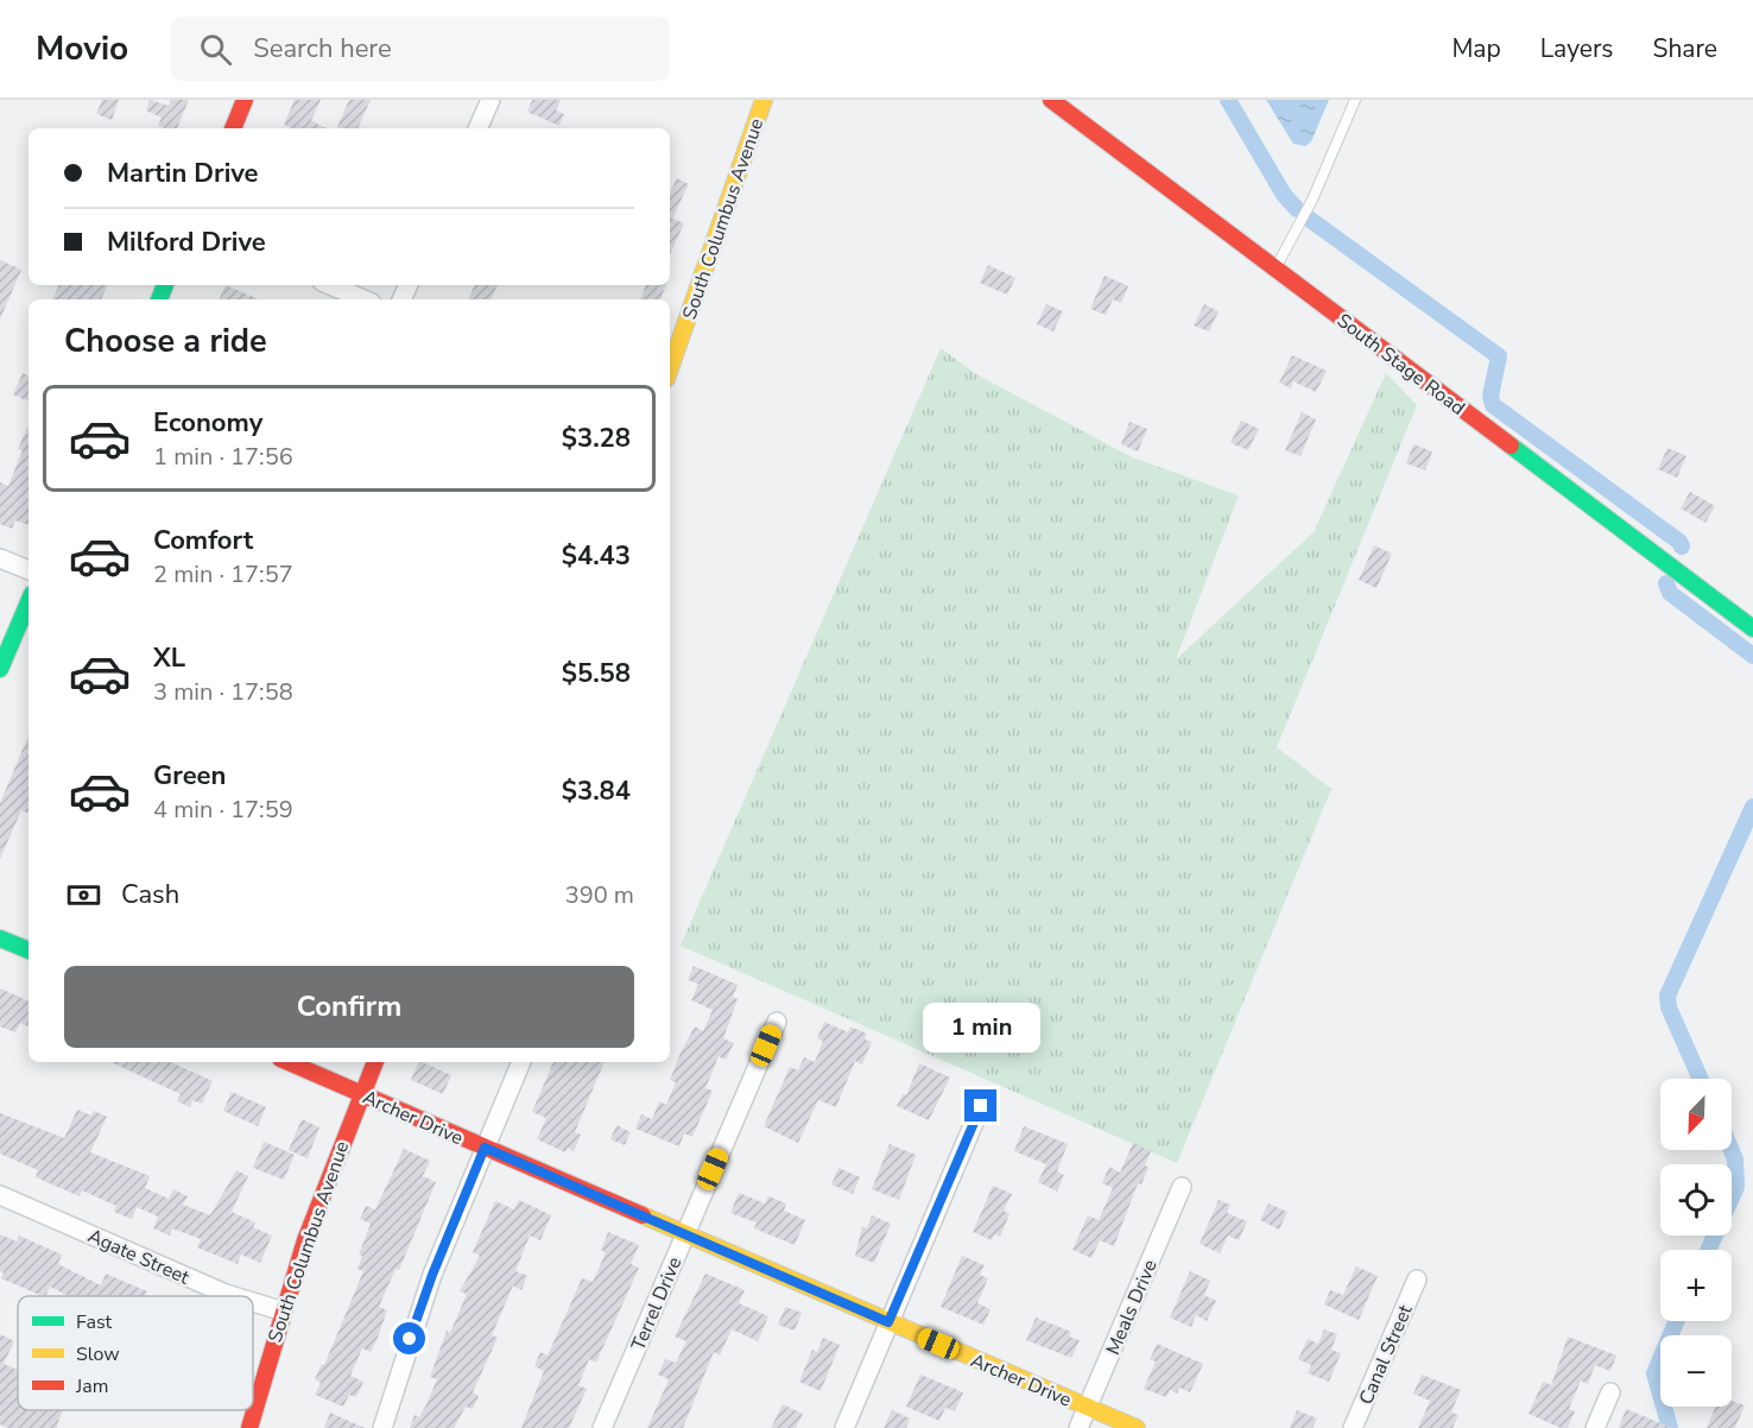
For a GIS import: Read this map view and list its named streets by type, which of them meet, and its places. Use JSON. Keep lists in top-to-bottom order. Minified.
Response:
{"streets":{"main road":["South Columbus Avenue","South Stage Road","Archer Drive"],"street":["Agate Street","Terrel Drive","Meals Drive","Canal Street"]},"crossings":[["South Columbus Avenue","Archer Drive"],["South Columbus Avenue","Agate Street"],["Archer Drive","Terrel Drive"],["Archer Drive","Meals Drive"]],"legend":["Fast","Slow","Jam"],"north":"bottom left","page":{"header":"Movio","search":"Search here","nav":["Map","Layers","Share"],"banner":["Martin Drive","Milford Drive"],"heading":"Choose a ride","list":[{"name":"Economy","note":"1 min · 17:56","value":"$3.28"},{"name":"Comfort","note":"2 min · 17:57","value":"$4.43"},{"name":"XL","note":"3 min · 17:58","value":"$5.58"},{"name":"Green","note":"4 min · 17:59","value":"$3.84"}],"pay":["Cash","390 m"],"buttons":"Confirm","bubble":"1 min","map_buttons":["+","−"]}}
